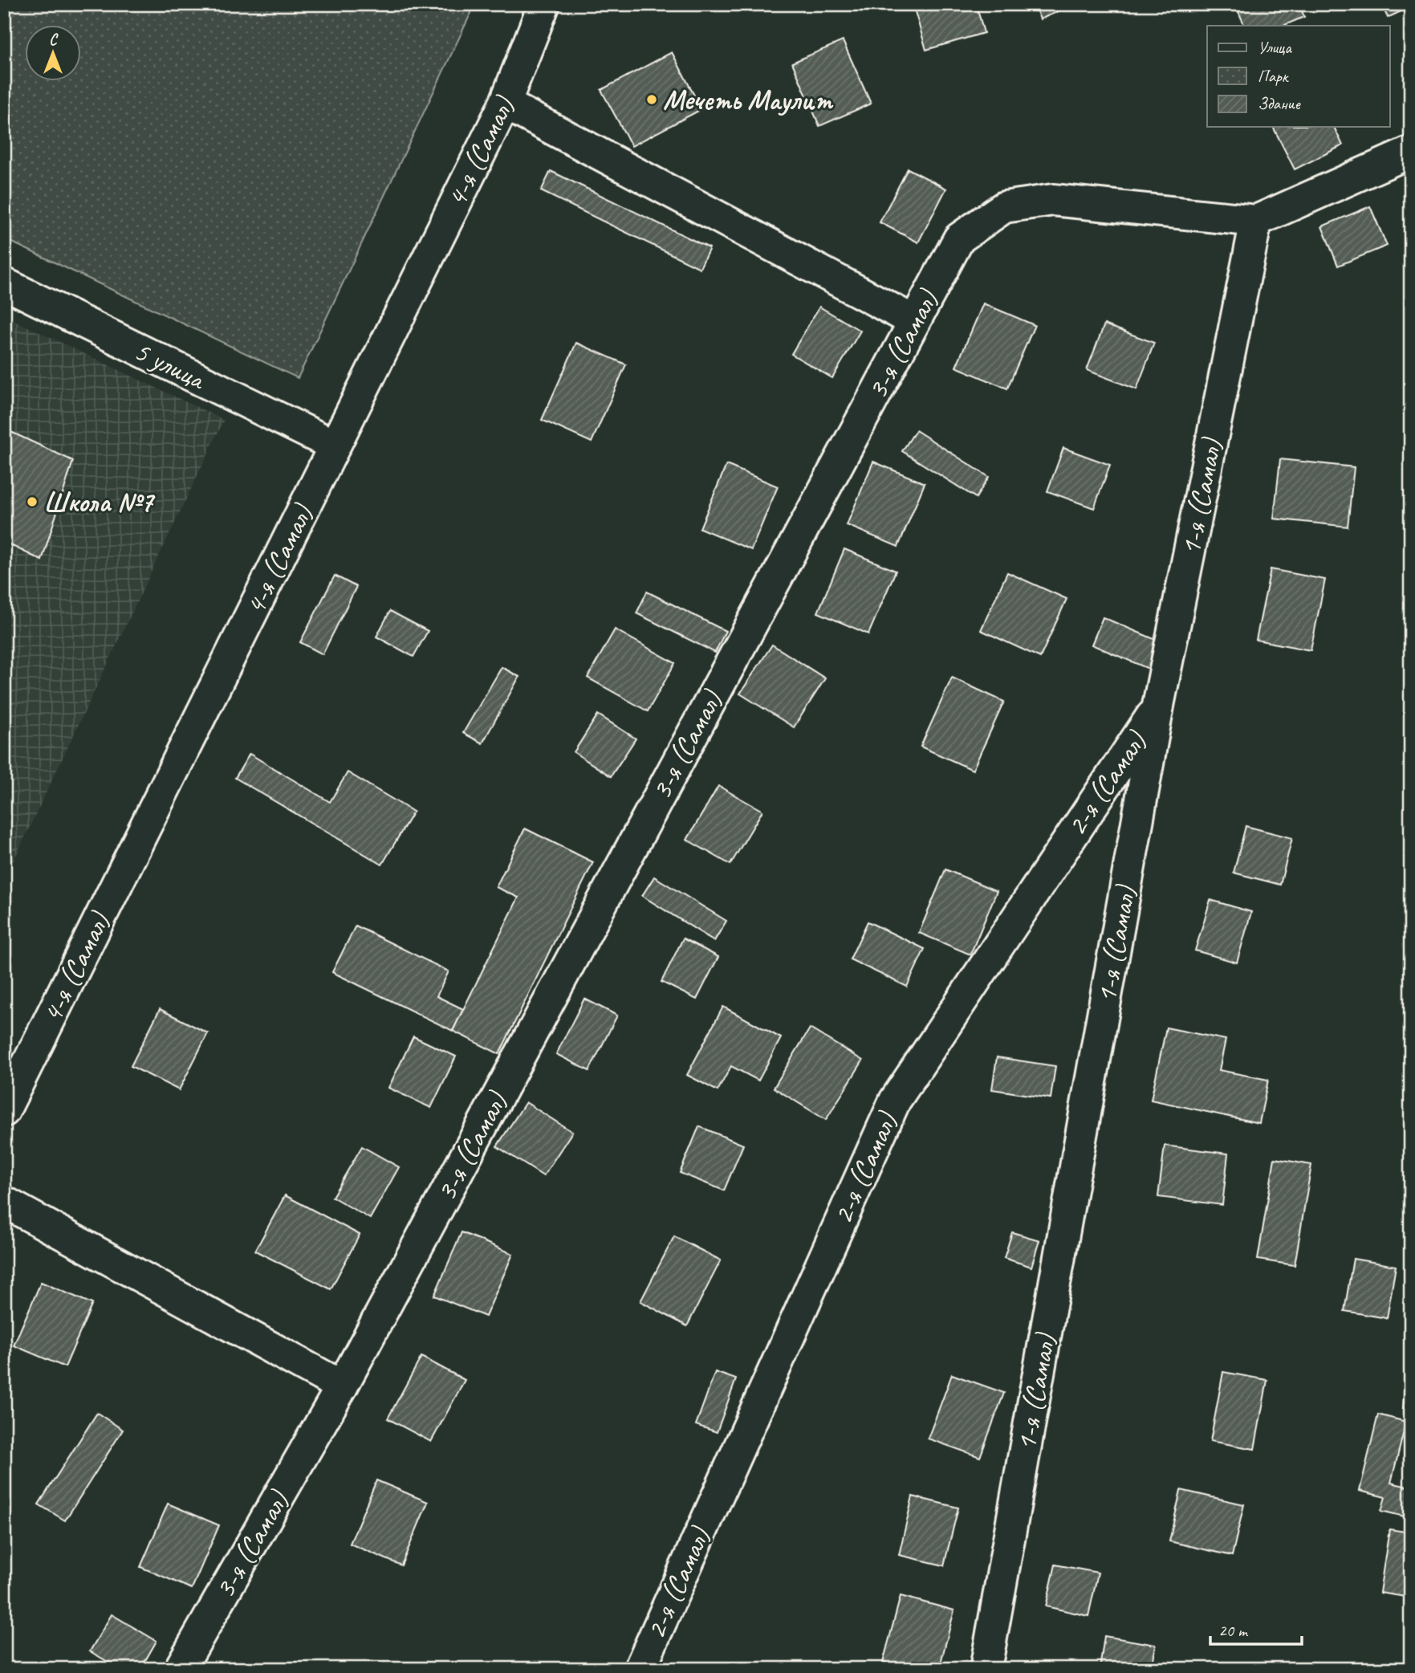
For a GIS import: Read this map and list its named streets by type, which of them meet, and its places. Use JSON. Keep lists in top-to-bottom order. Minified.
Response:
{"streets":{"street":["4-я (Самал)","3-я (Самал)","5 улица","1-я (Самал)","2-я (Самал)"]},"crossings":[["4-я (Самал)","5 улица"],["3-я (Самал)","1-я (Самал)"],["1-я (Самал)","2-я (Самал)"]],"places":["Мечеть Маулит","Школа №7"],"legend":["Улица","Парк","Здание"],"scale_bar":"20 m","north":"top"}
